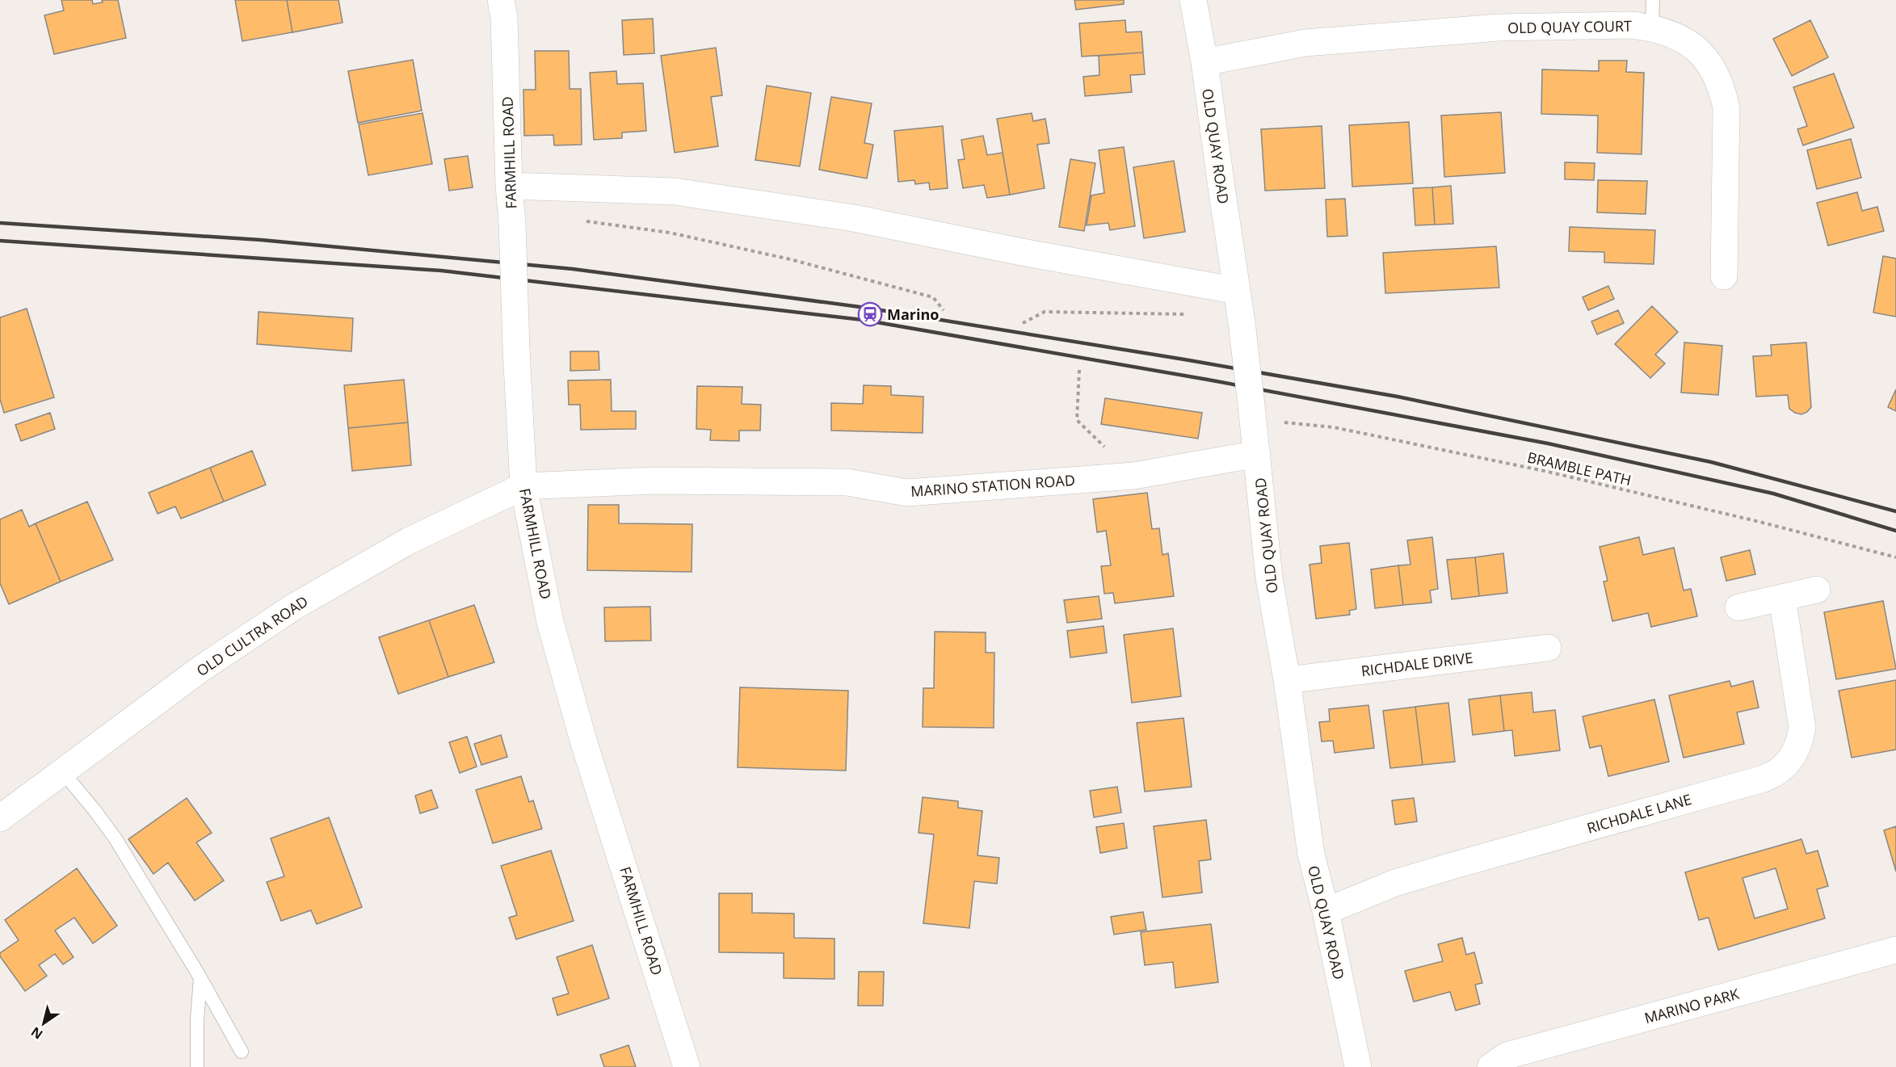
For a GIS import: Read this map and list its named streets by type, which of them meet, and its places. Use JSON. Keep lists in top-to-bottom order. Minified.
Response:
{"streets":{"street":["OLD QUAY COURT","OLD QUAY ROAD","FARMHILL ROAD","MARINO STATION ROAD","OLD CULTRA ROAD","RICHDALE DRIVE","RICHDALE LANE","MARINO PARK"],"path":["BRAMBLE PATH"]},"crossings":[["OLD QUAY COURT","OLD QUAY ROAD"],["OLD QUAY ROAD","BRAMBLE PATH"],["OLD QUAY ROAD","MARINO STATION ROAD"],["OLD QUAY ROAD","RICHDALE DRIVE"],["OLD QUAY ROAD","RICHDALE LANE"],["FARMHILL ROAD","MARINO STATION ROAD"],["FARMHILL ROAD","OLD CULTRA ROAD"],["MARINO STATION ROAD","OLD CULTRA ROAD"]],"places":{"station":["Marino"]},"north":"bottom left"}
